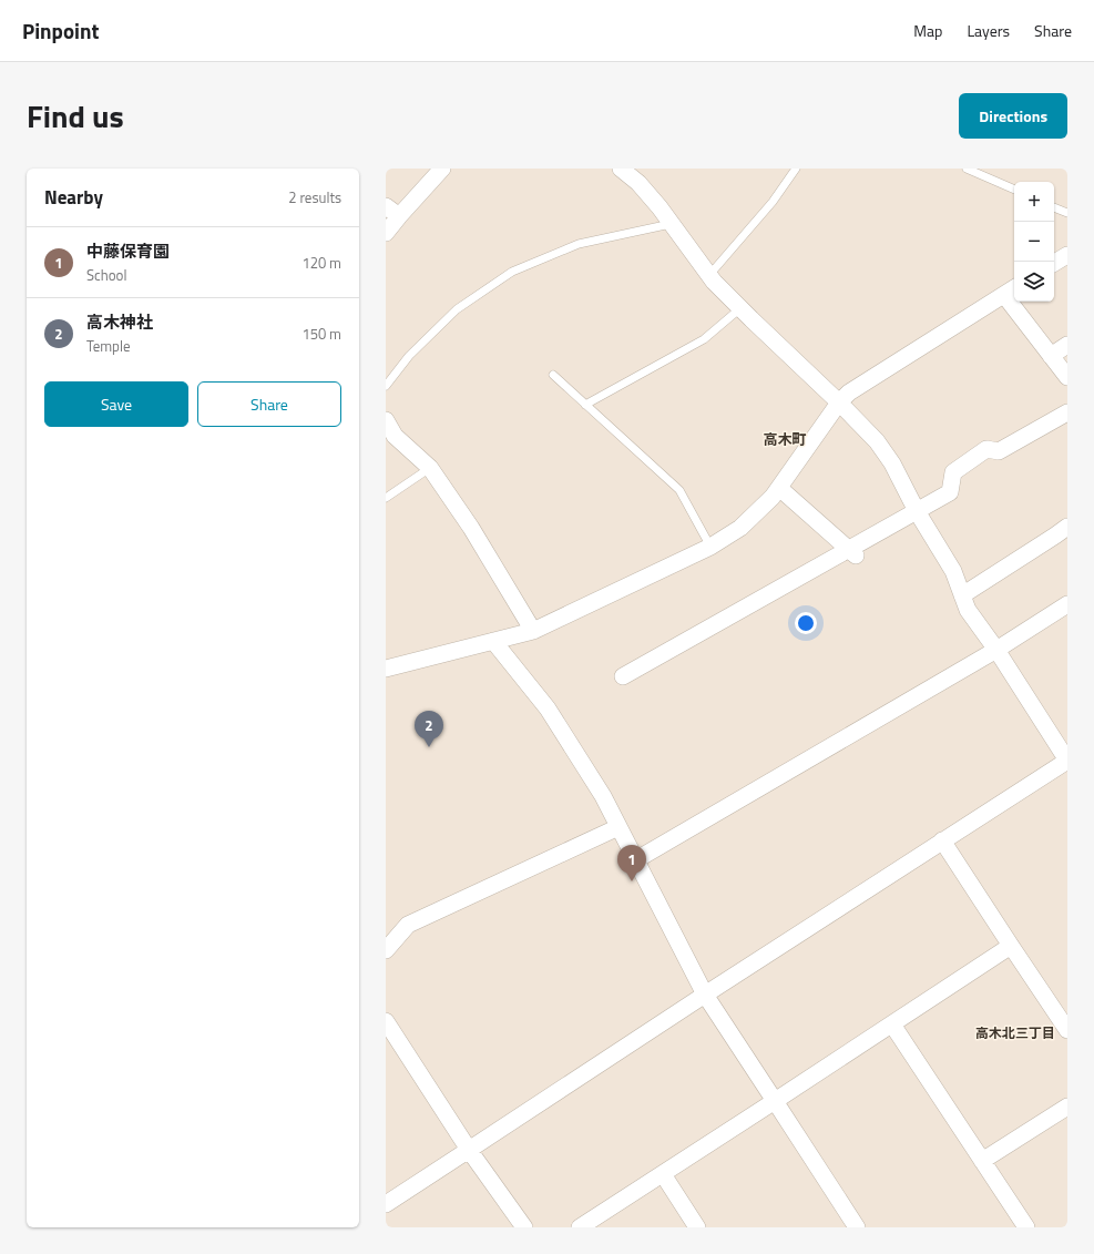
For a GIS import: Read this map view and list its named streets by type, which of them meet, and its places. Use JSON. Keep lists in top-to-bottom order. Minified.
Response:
{"districts":["高木町","高木北三丁目"],"page":{"header":"Pinpoint","nav":["Map","Layers","Share"],"title":"Find us","buttons":["Directions",["Save","Share"]],"heading":["Nearby","2 results"],"map_buttons":["+","−"],"list":[{"mark":"1","name":"中藤保育園","note":"School","value":"120 m"},{"mark":"2","name":"高木神社","note":"Temple","value":"150 m"}],"pins":["2","1"]}}
